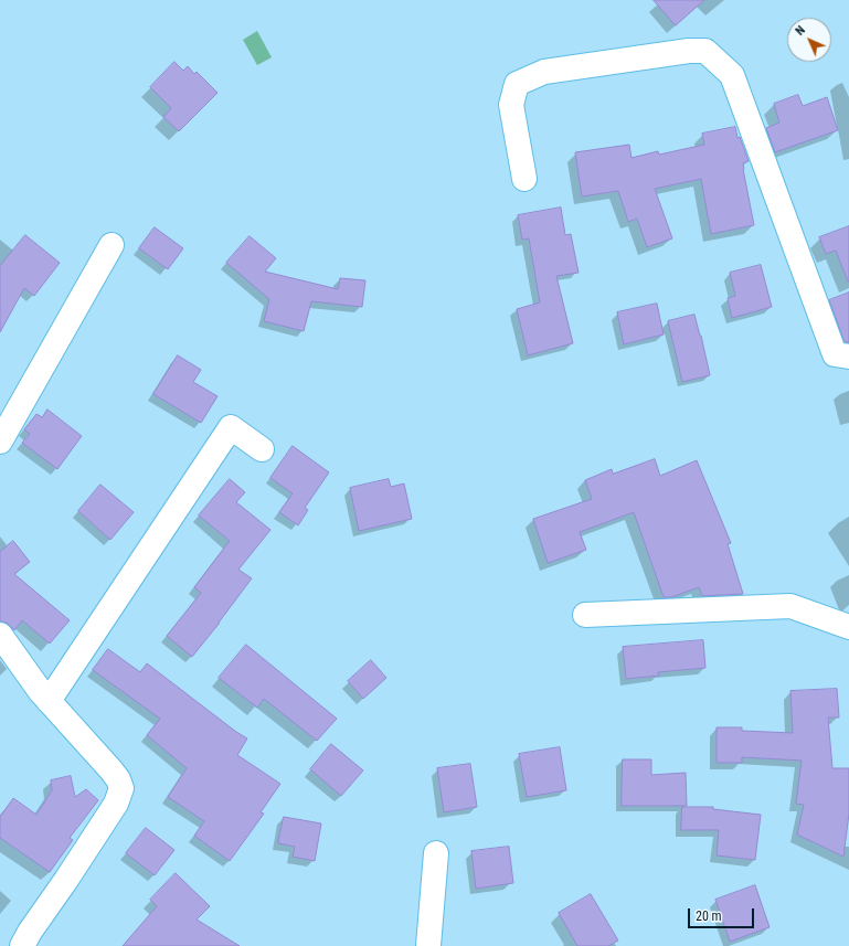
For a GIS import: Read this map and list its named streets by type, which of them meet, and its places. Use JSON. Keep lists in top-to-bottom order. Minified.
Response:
{"scale_bar":"20 m","north":"top left"}
